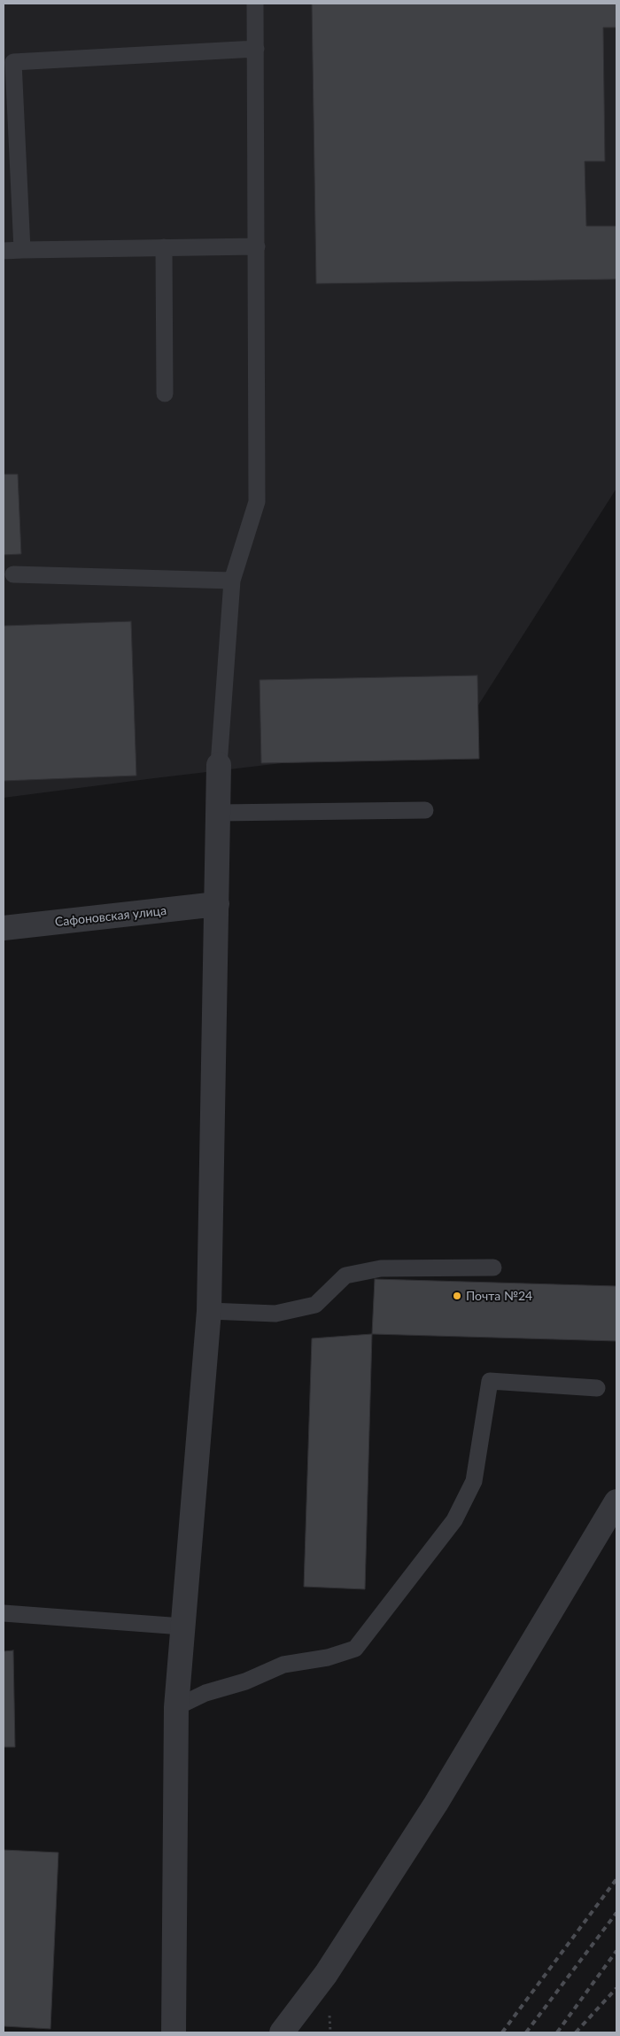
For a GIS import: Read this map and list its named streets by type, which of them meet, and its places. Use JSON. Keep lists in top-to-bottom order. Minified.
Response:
{"streets":{"street":["Сафоновская улица"]},"places":["Почта №24"]}
